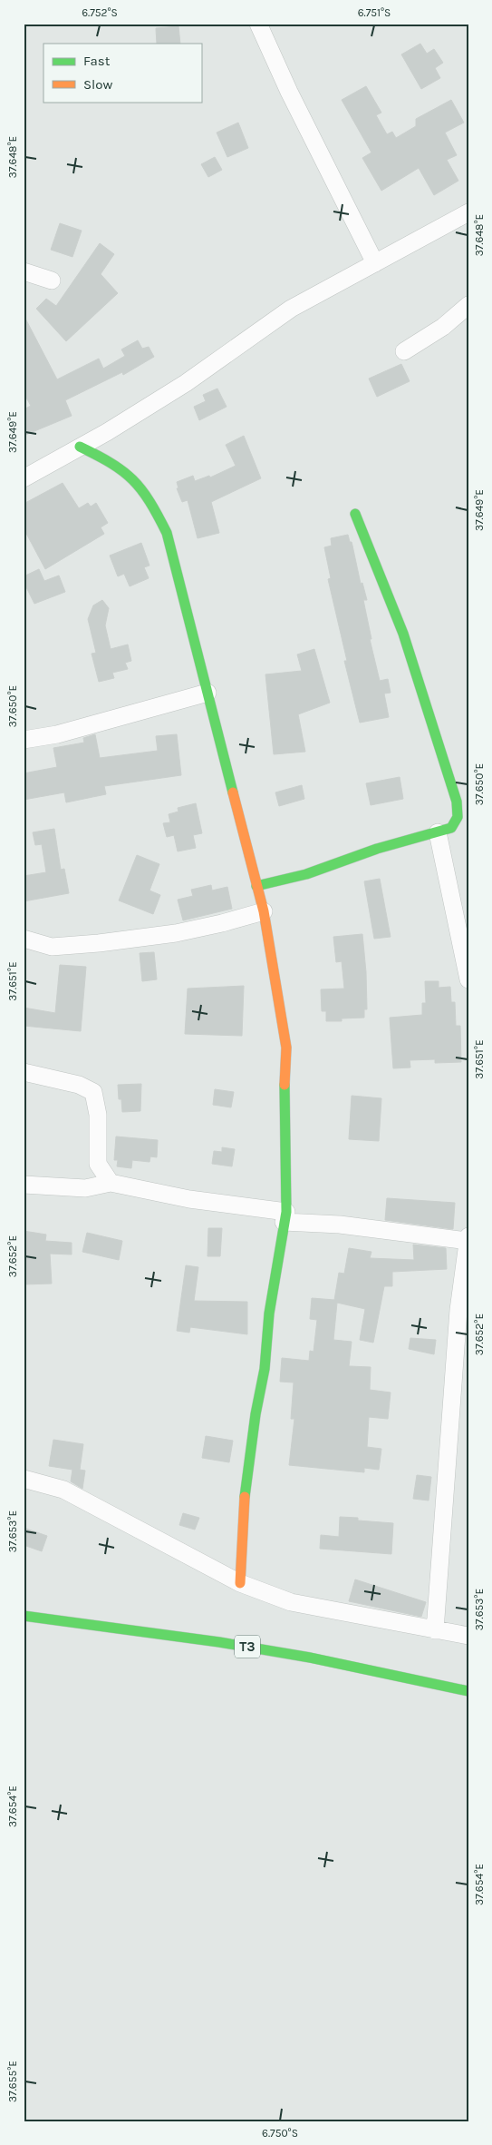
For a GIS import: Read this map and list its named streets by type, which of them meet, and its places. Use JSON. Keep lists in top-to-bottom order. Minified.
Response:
{"streets":{"main road":["T3"]},"legend":["Fast","Slow"],"coordinates":["6.752°S","6.751°S","37.648°E","37.649°E","37.650°E","37.651°E","37.652°E","37.653°E","37.654°E","37.655°E","6.750°S"]}
